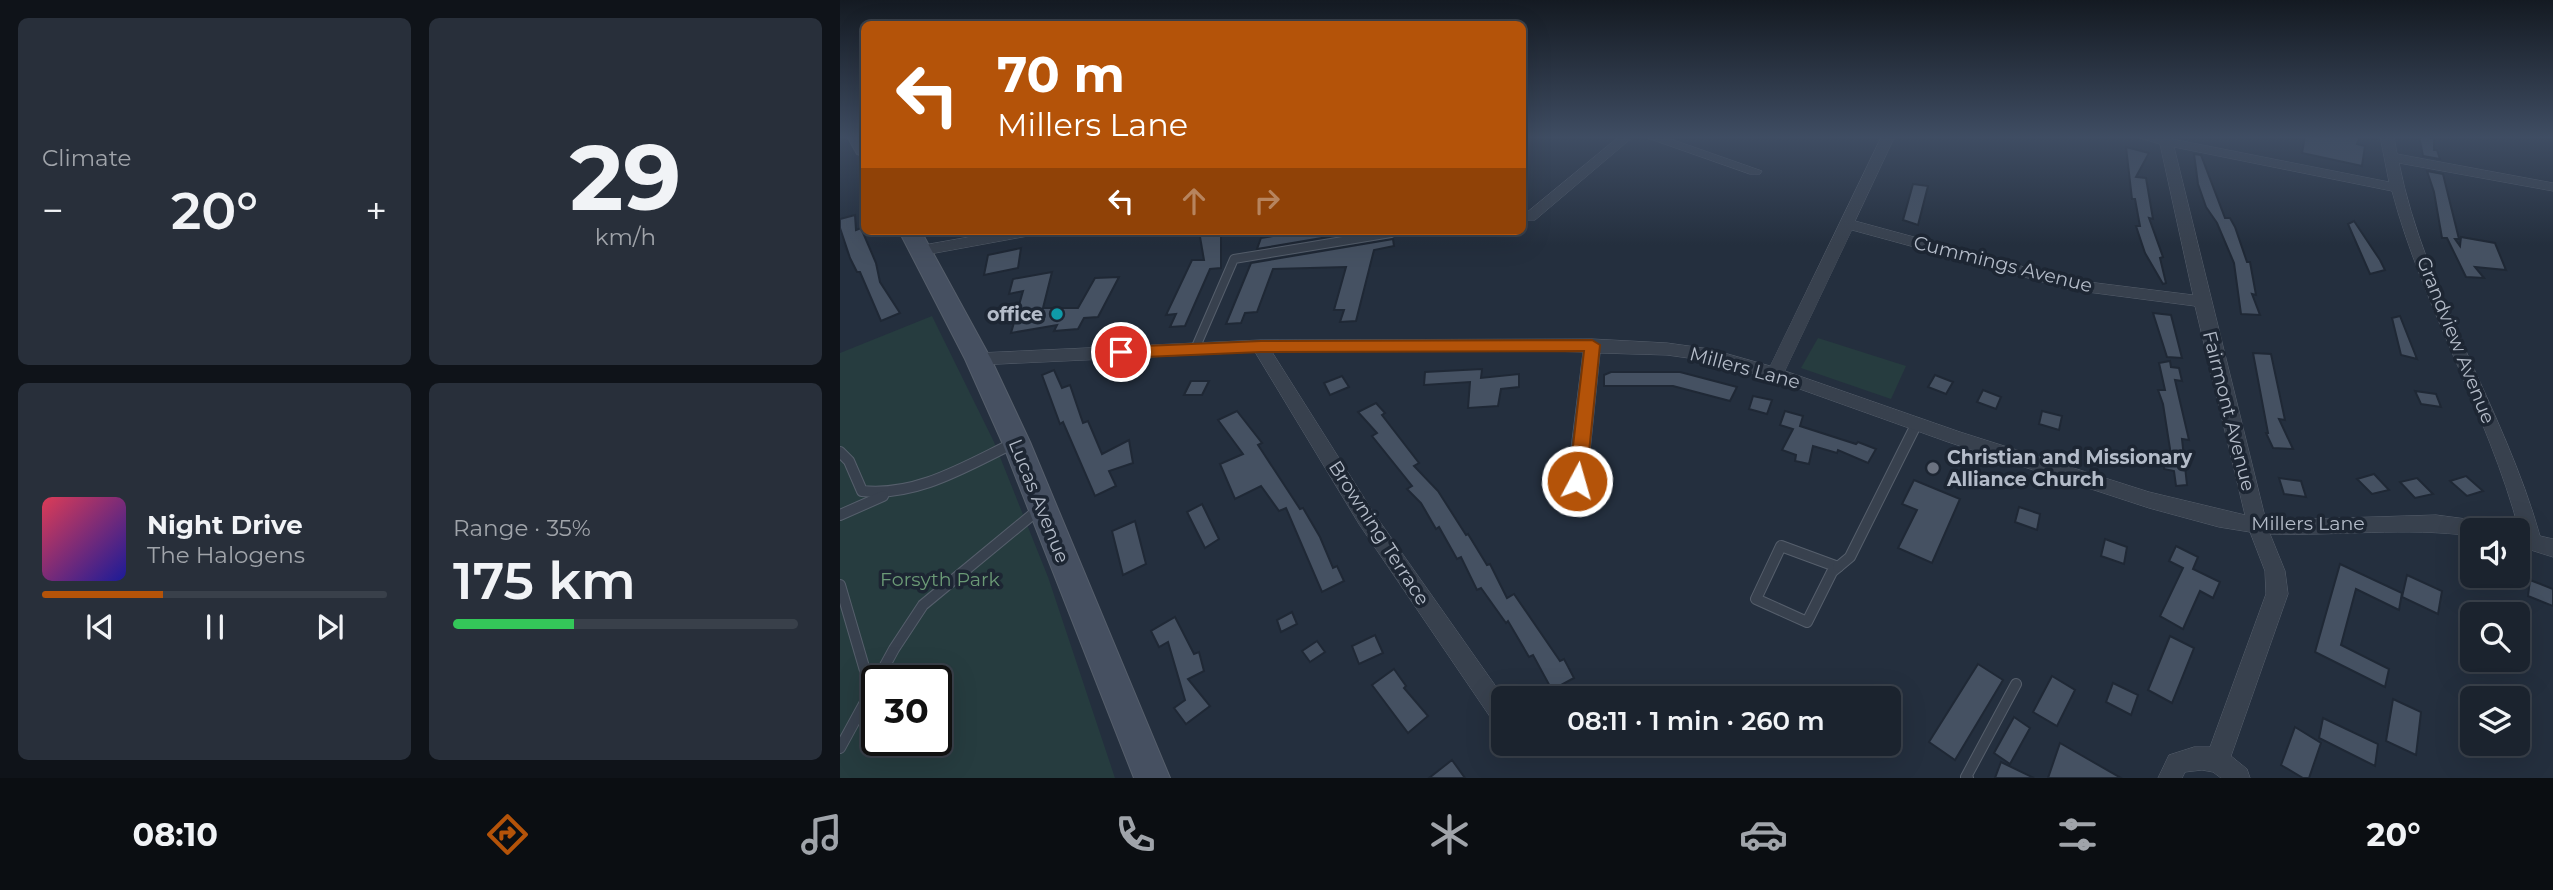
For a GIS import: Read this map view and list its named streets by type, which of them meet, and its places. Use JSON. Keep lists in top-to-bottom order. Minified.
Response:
{"streets":{"street":["Cummings Avenue","Grandview Avenue","Millers Lane","Fairmont Avenue","Lucas Avenue","Browning Terrace"]},"crossings":[["Cummings Avenue","Fairmont Avenue"],["Millers Lane","Fairmont Avenue"],["Millers Lane","Lucas Avenue"],["Millers Lane","Browning Terrace"]],"parks":["Forsyth Park"],"places":["office","Christian and Missionary Alliance Church"],"page":{"tile":["Climate",["29","km/h"],["Range · 35%","175 km"]],"turn":["70 m","Millers Lane"],"heat":["−","20°","+"],"song":["Night Drive","The Halogens"],"limit":"30","trip":"08:11 · 1 min · 260 m","tabs":["08:10","20°"]}}
